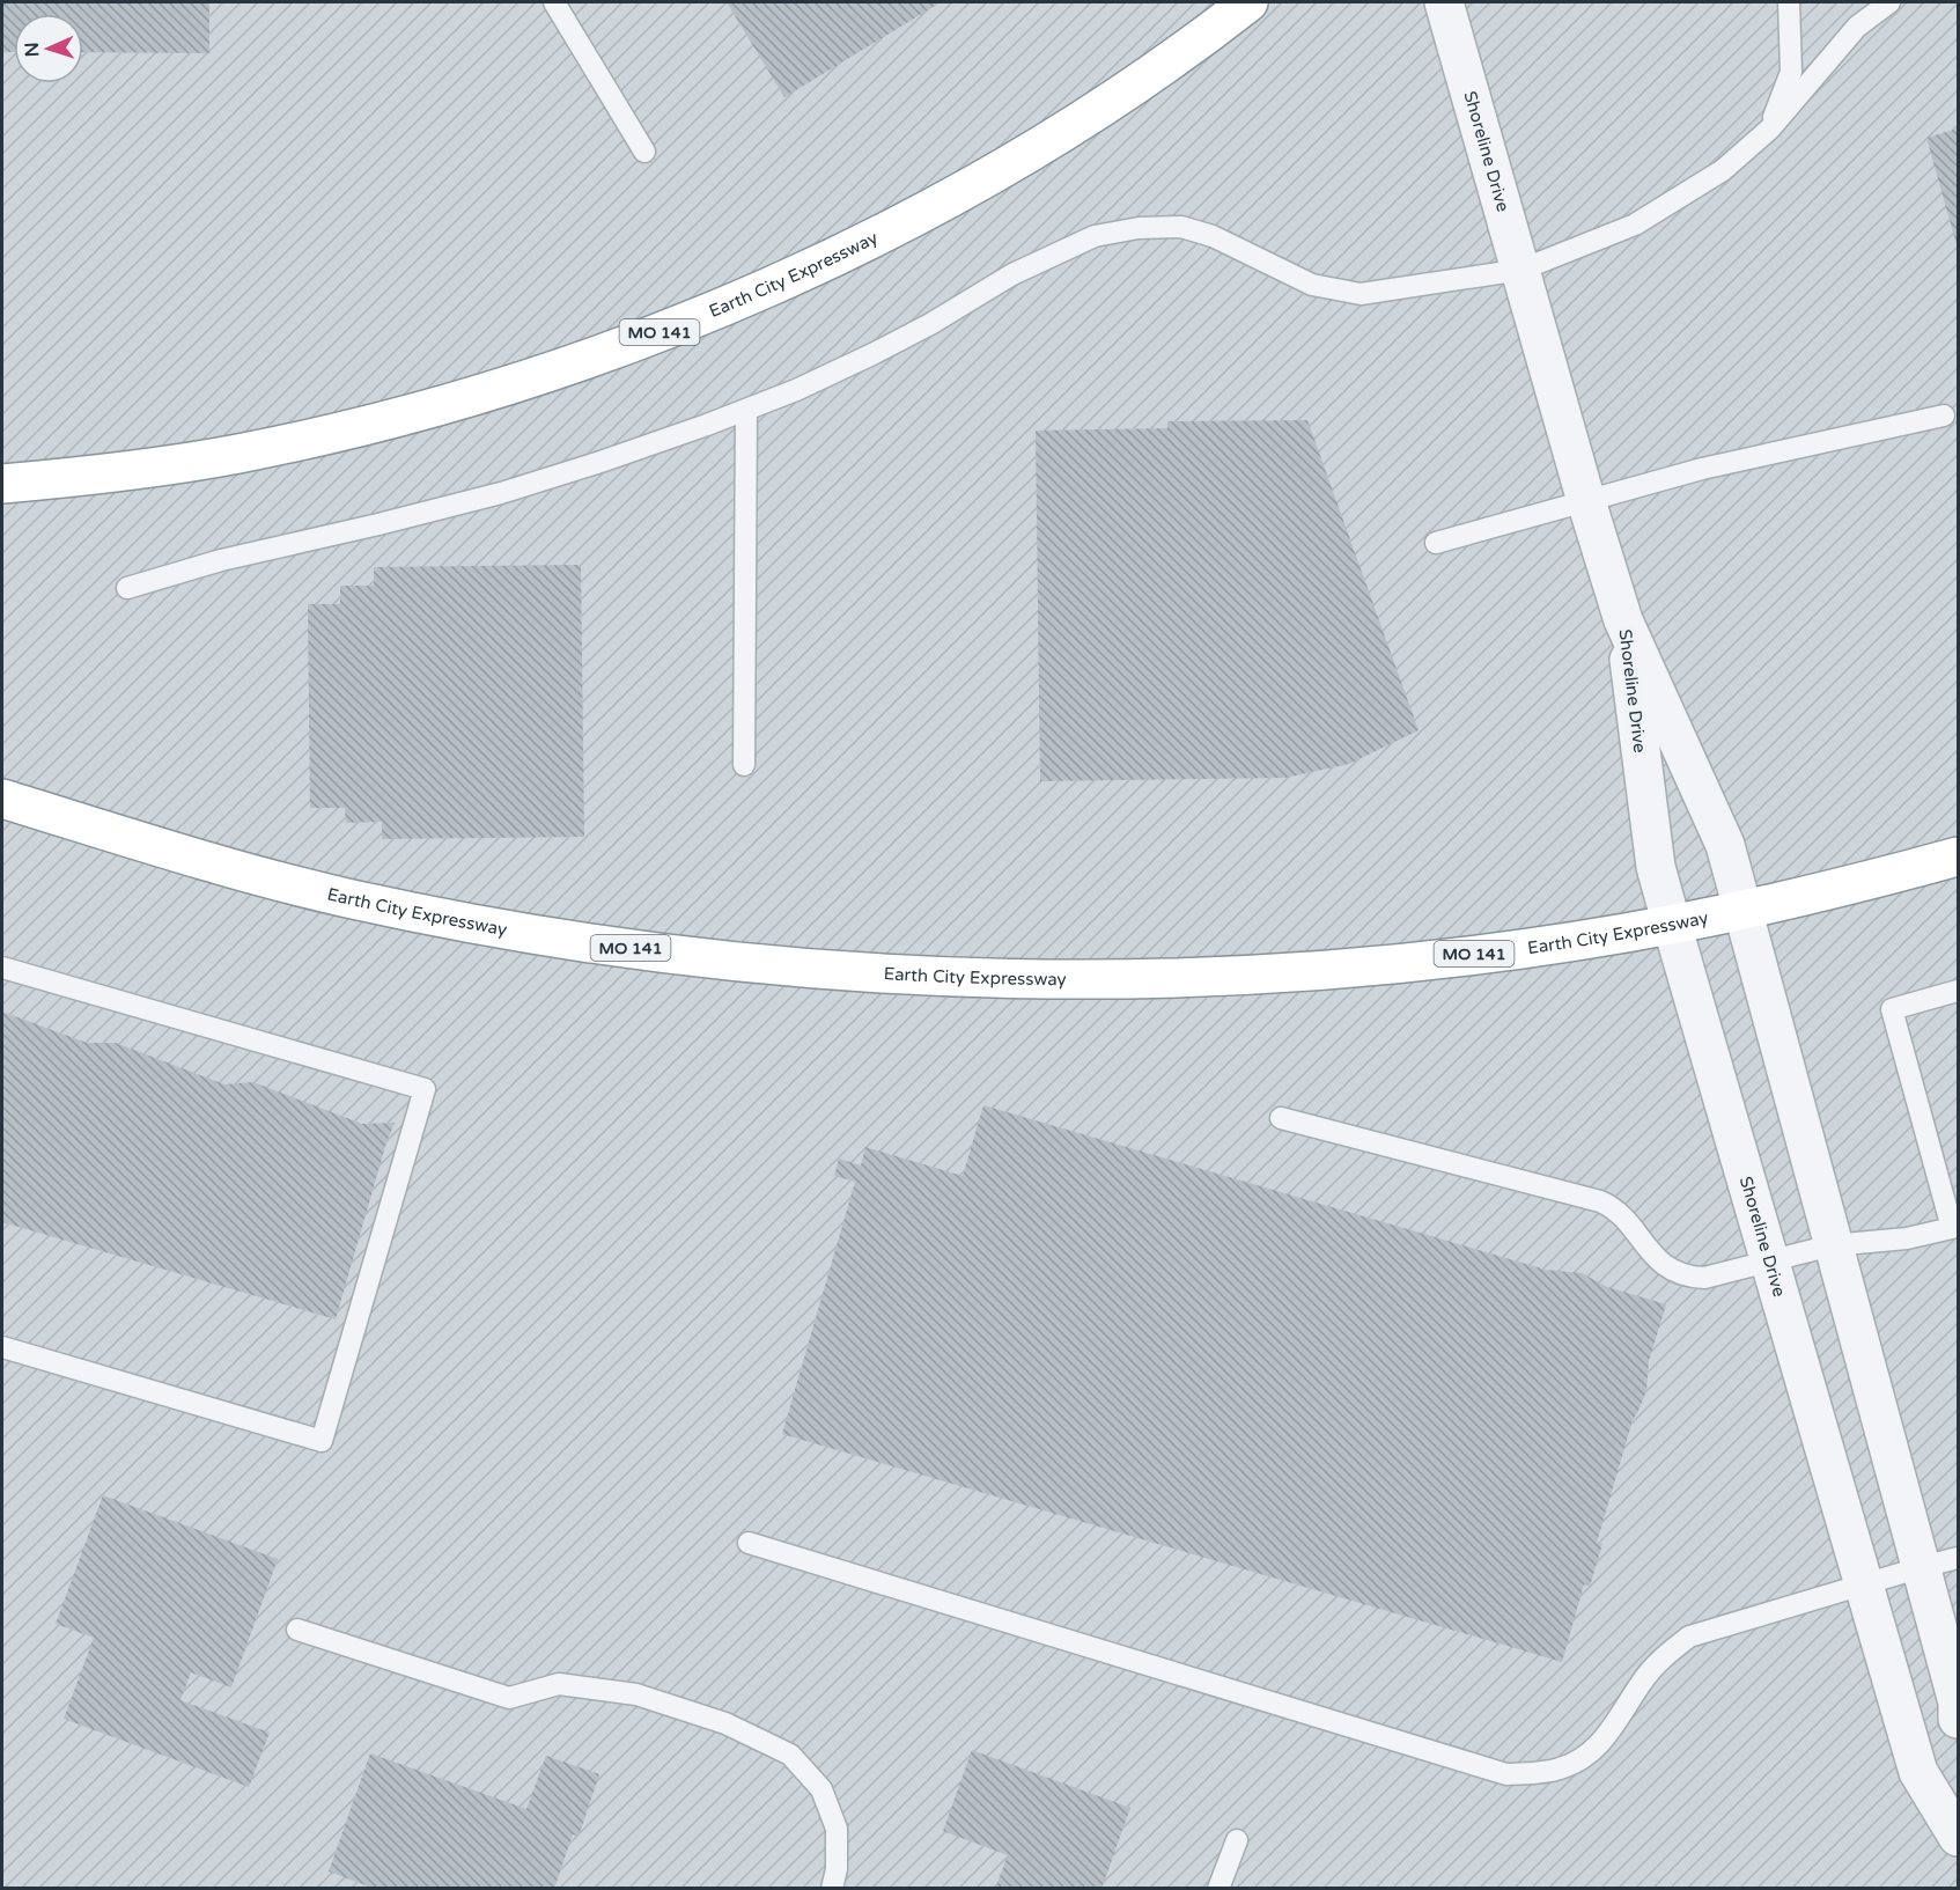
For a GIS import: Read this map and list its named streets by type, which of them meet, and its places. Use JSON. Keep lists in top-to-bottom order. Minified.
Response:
{"streets":{"highway":["Earth City Expressway","MO 141"],"street":["Shoreline Drive"]},"crossings":[["Shoreline Drive","Earth City Expressway"]],"north":"left"}
